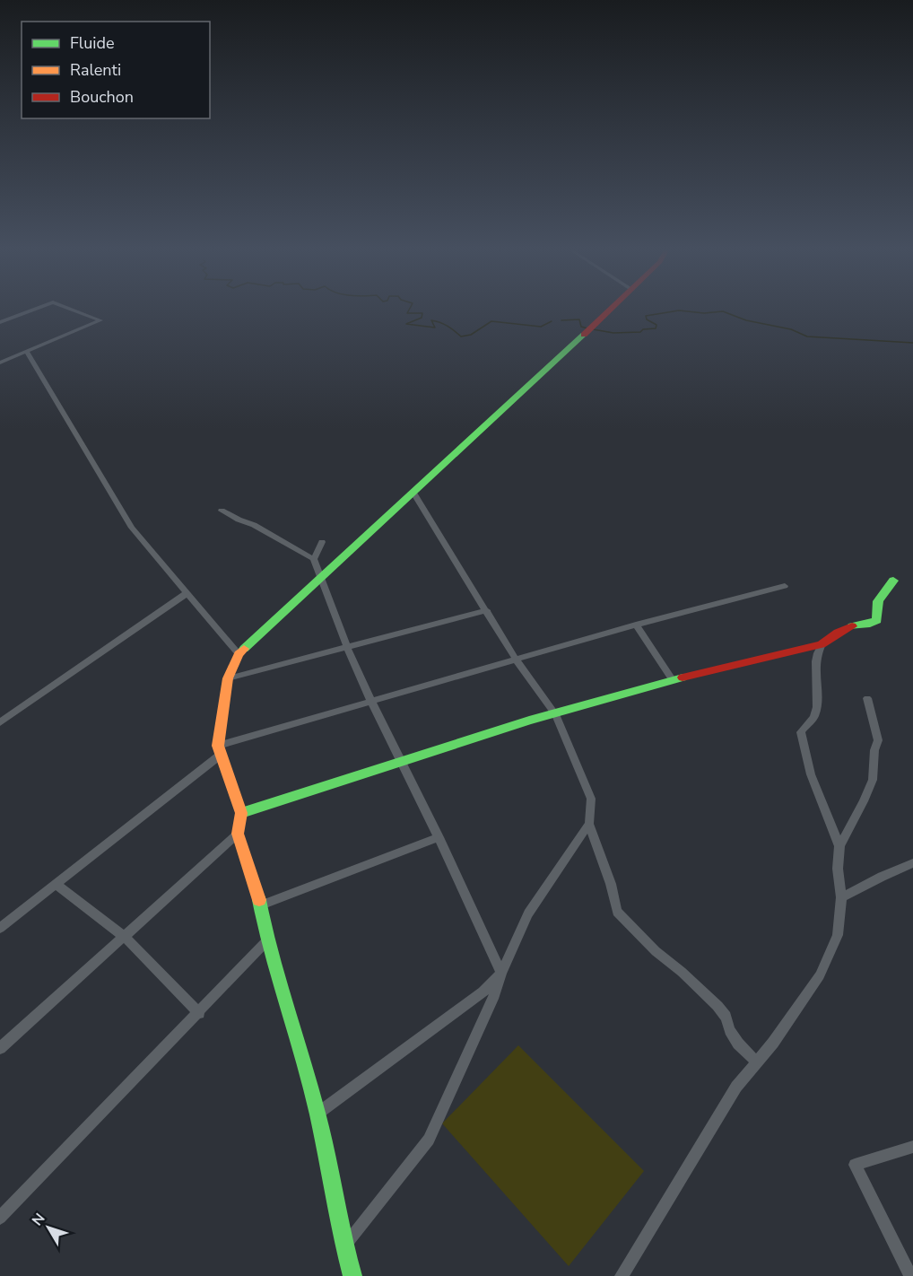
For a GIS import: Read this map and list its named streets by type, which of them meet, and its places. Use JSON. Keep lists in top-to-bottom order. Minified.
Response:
{"legend":["Fluide","Ralenti","Bouchon"],"north":"top left"}
